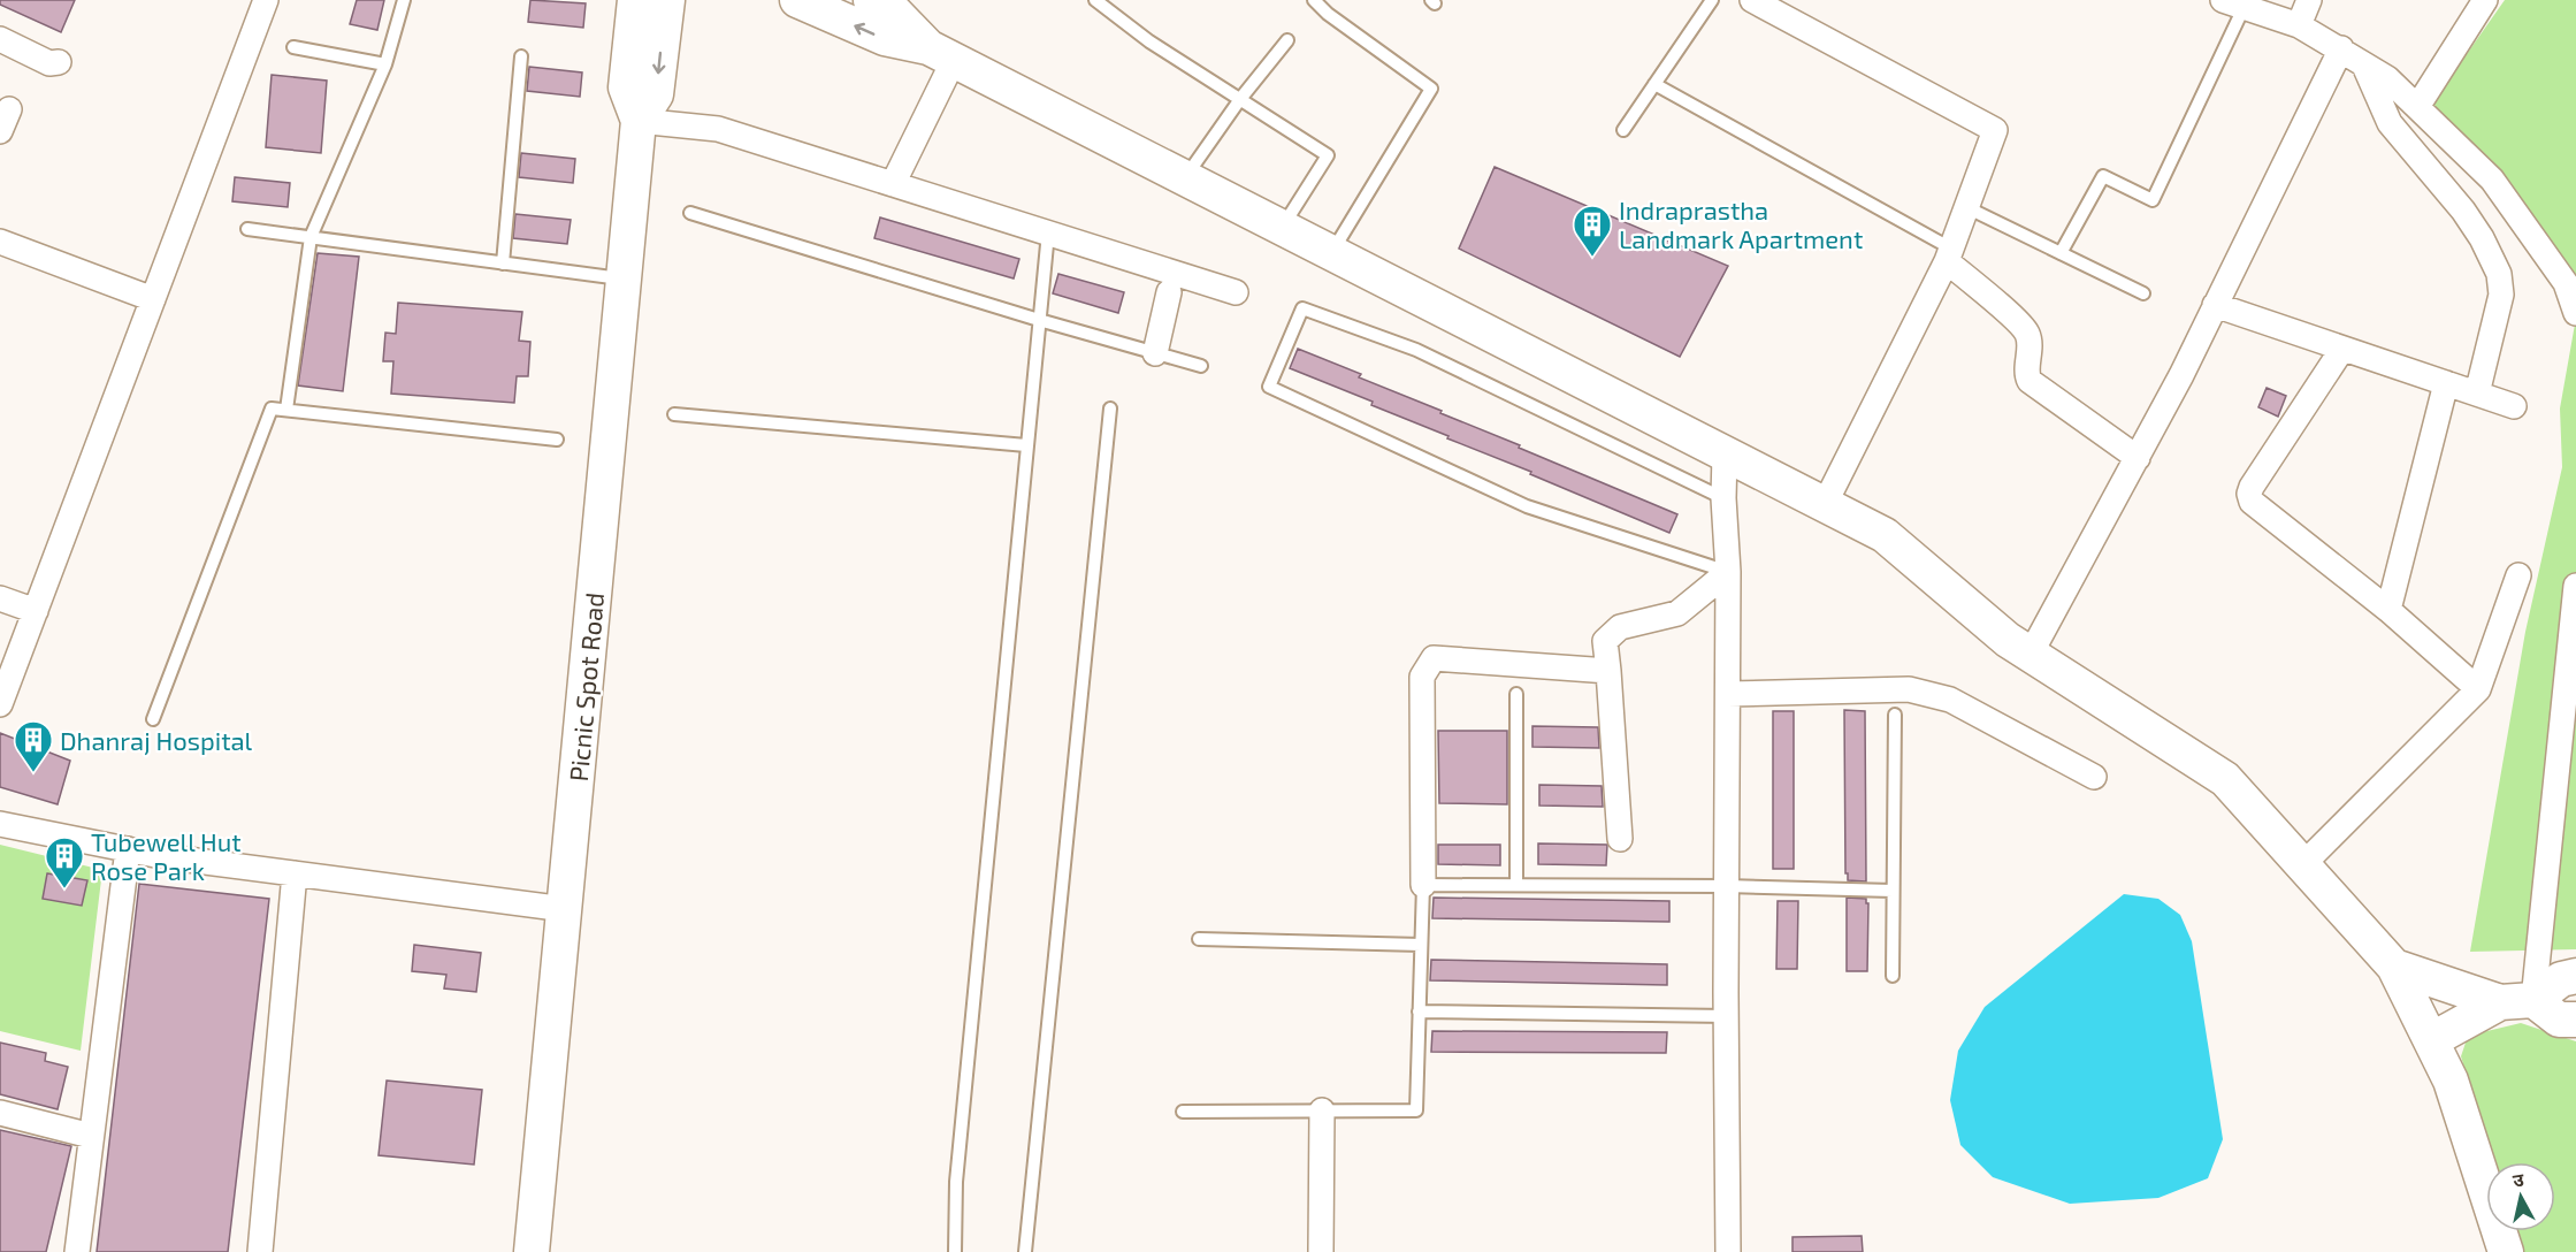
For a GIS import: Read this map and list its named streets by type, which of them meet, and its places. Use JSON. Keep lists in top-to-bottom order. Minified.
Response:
{"streets":{"street":["Picnic Spot Road"]},"places":{"building":["Indraprastha Landmark Apartment","Dhanraj Hospital","Tubewell Hut Rose Park"]},"north":"top"}
